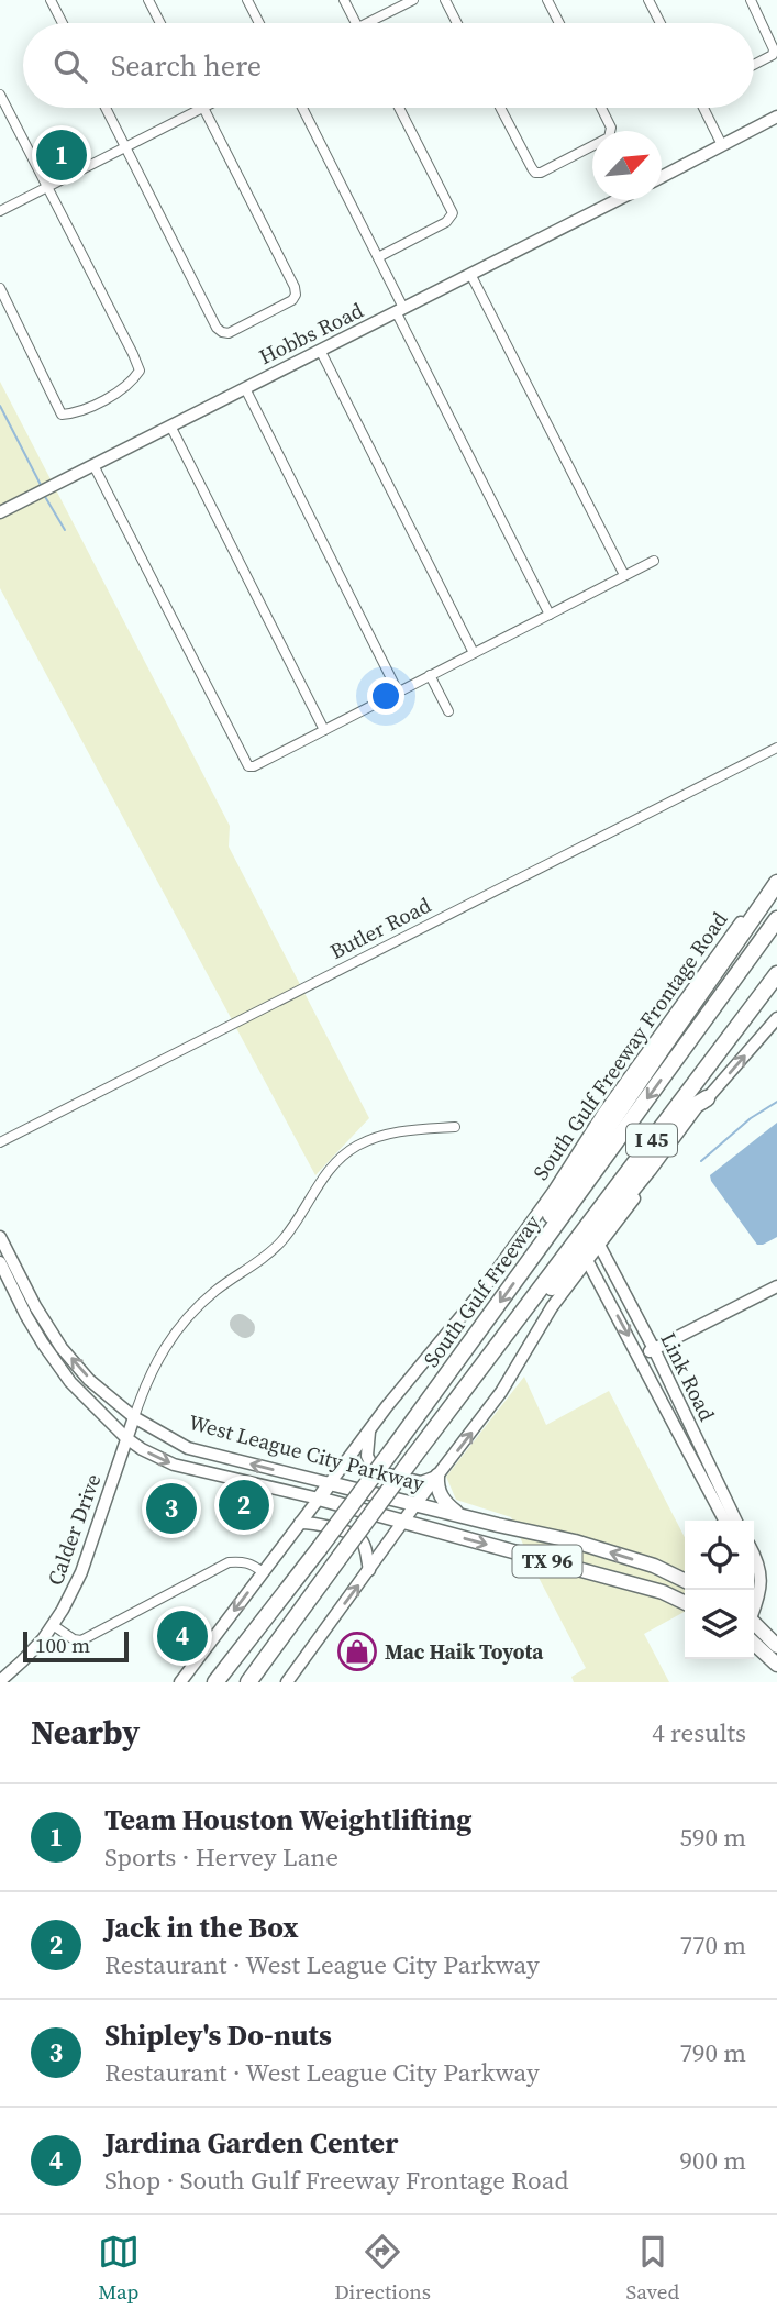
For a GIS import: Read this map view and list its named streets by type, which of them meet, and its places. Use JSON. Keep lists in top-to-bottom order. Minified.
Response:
{"streets":{"highway":["I 45","South Gulf Freeway"],"main road":["Hobbs Road","South Gulf Freeway Frontage Road","Link Road","West League City Parkway","Calder Drive","TX 96"],"street":["Butler Road"]},"crossings":[["South Gulf Freeway Frontage Road","West League City Parkway"],["West League City Parkway","Calder Drive"]],"places":{"shop":["Mac Haik Toyota"]},"scale_bar":"100 m","north":"top right","page":{"search":"Search here","pins":["1","2","3","4"],"scale":"100 m","heading":["Nearby","4 results"],"list":[{"mark":"1","name":"Team Houston Weightlifting","note":"Sports · Hervey Lane","value":"590 m"},{"mark":"2","name":"Jack in the Box","note":"Restaurant · West League City Parkway","value":"770 m"},{"mark":"3","name":"Shipley's Do-nuts","note":"Restaurant · West League City Parkway","value":"790 m"},{"mark":"4","name":"Jardina Garden Center","note":"Shop · South Gulf Freeway Frontage Road","value":"900 m"}],"nav":["Map","Directions","Saved"]}}
